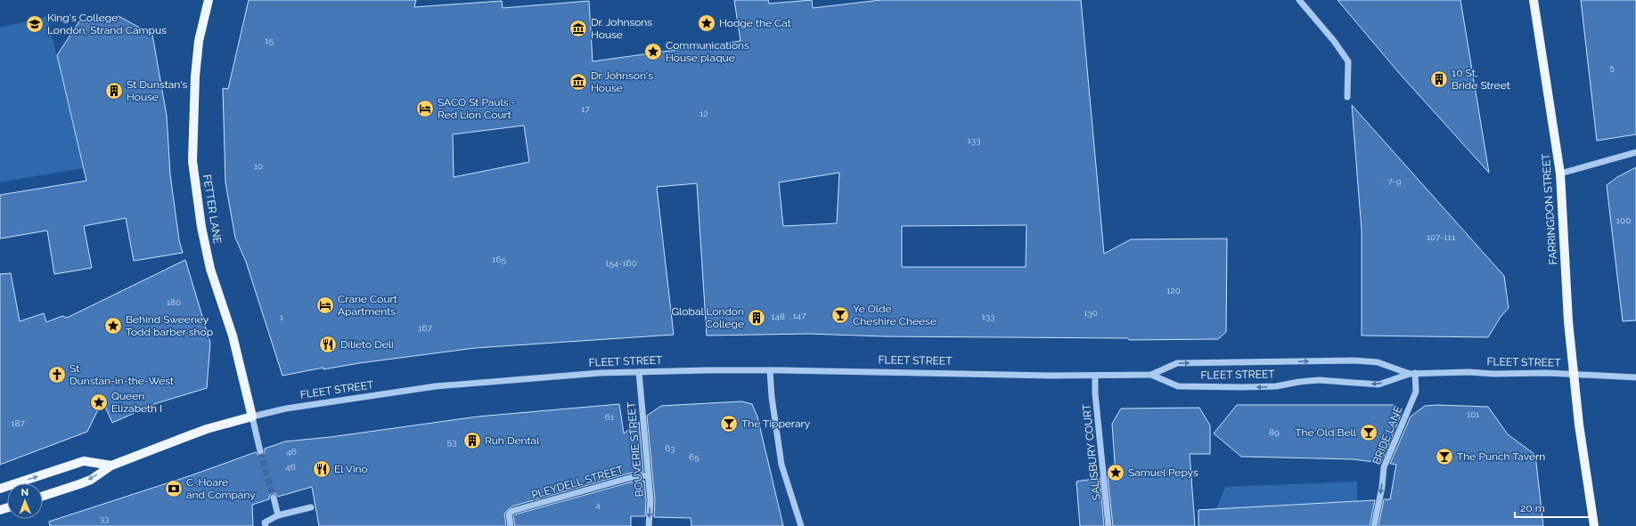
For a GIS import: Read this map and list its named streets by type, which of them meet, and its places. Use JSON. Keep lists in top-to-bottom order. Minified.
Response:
{"streets":{"main road":["FETTER LANE","FARRINGDON STREET","FLEET STREET"],"street":["BRIDE LANE","BOUVERIE STREET","SALISBURY COURT","PLEYDELL STREET"]},"crossings":[["FETTER LANE","FLEET STREET"],["FARRINGDON STREET","FLEET STREET"],["FLEET STREET","BRIDE LANE"],["FLEET STREET","BOUVERIE STREET"],["FLEET STREET","SALISBURY COURT"],["BOUVERIE STREET","PLEYDELL STREET"]],"one_way":["BRIDE LANE"],"places":{"place":["Hodge the Cat","Communications House plaque","Behind Sweeney Todd barber shop","Queen Elizabeth I","Samuel Pepys"],"school or university":["King's College London, Strand Campus"],"museum":["Dr. Johnsons House","Dr Johnson's House"],"building":["10 St, Bride Street","St Dunstan's House","Global London College","Ruh Dental"],"hotel":["SACO St Pauls - Red Lion Court","Crane Court Apartments"],"bar":["Ye Olde Cheshire Cheese","The Tipperary","The Old Bell","The Punch Tavern"],"restaurant":["Dilieto Deli","El Vino"],"church":["St Dunstan-in-the-West"],"bank":["C. Hoare and Company"]},"house_numbers":["15","5","17","12","133","10","7-9","100","107-111","165","154-160","120","180","130","147","148","133","1","167","101","61","187","89","53","63","46","65","46","4","33"],"scale_bar":"20 m","north":"top"}
